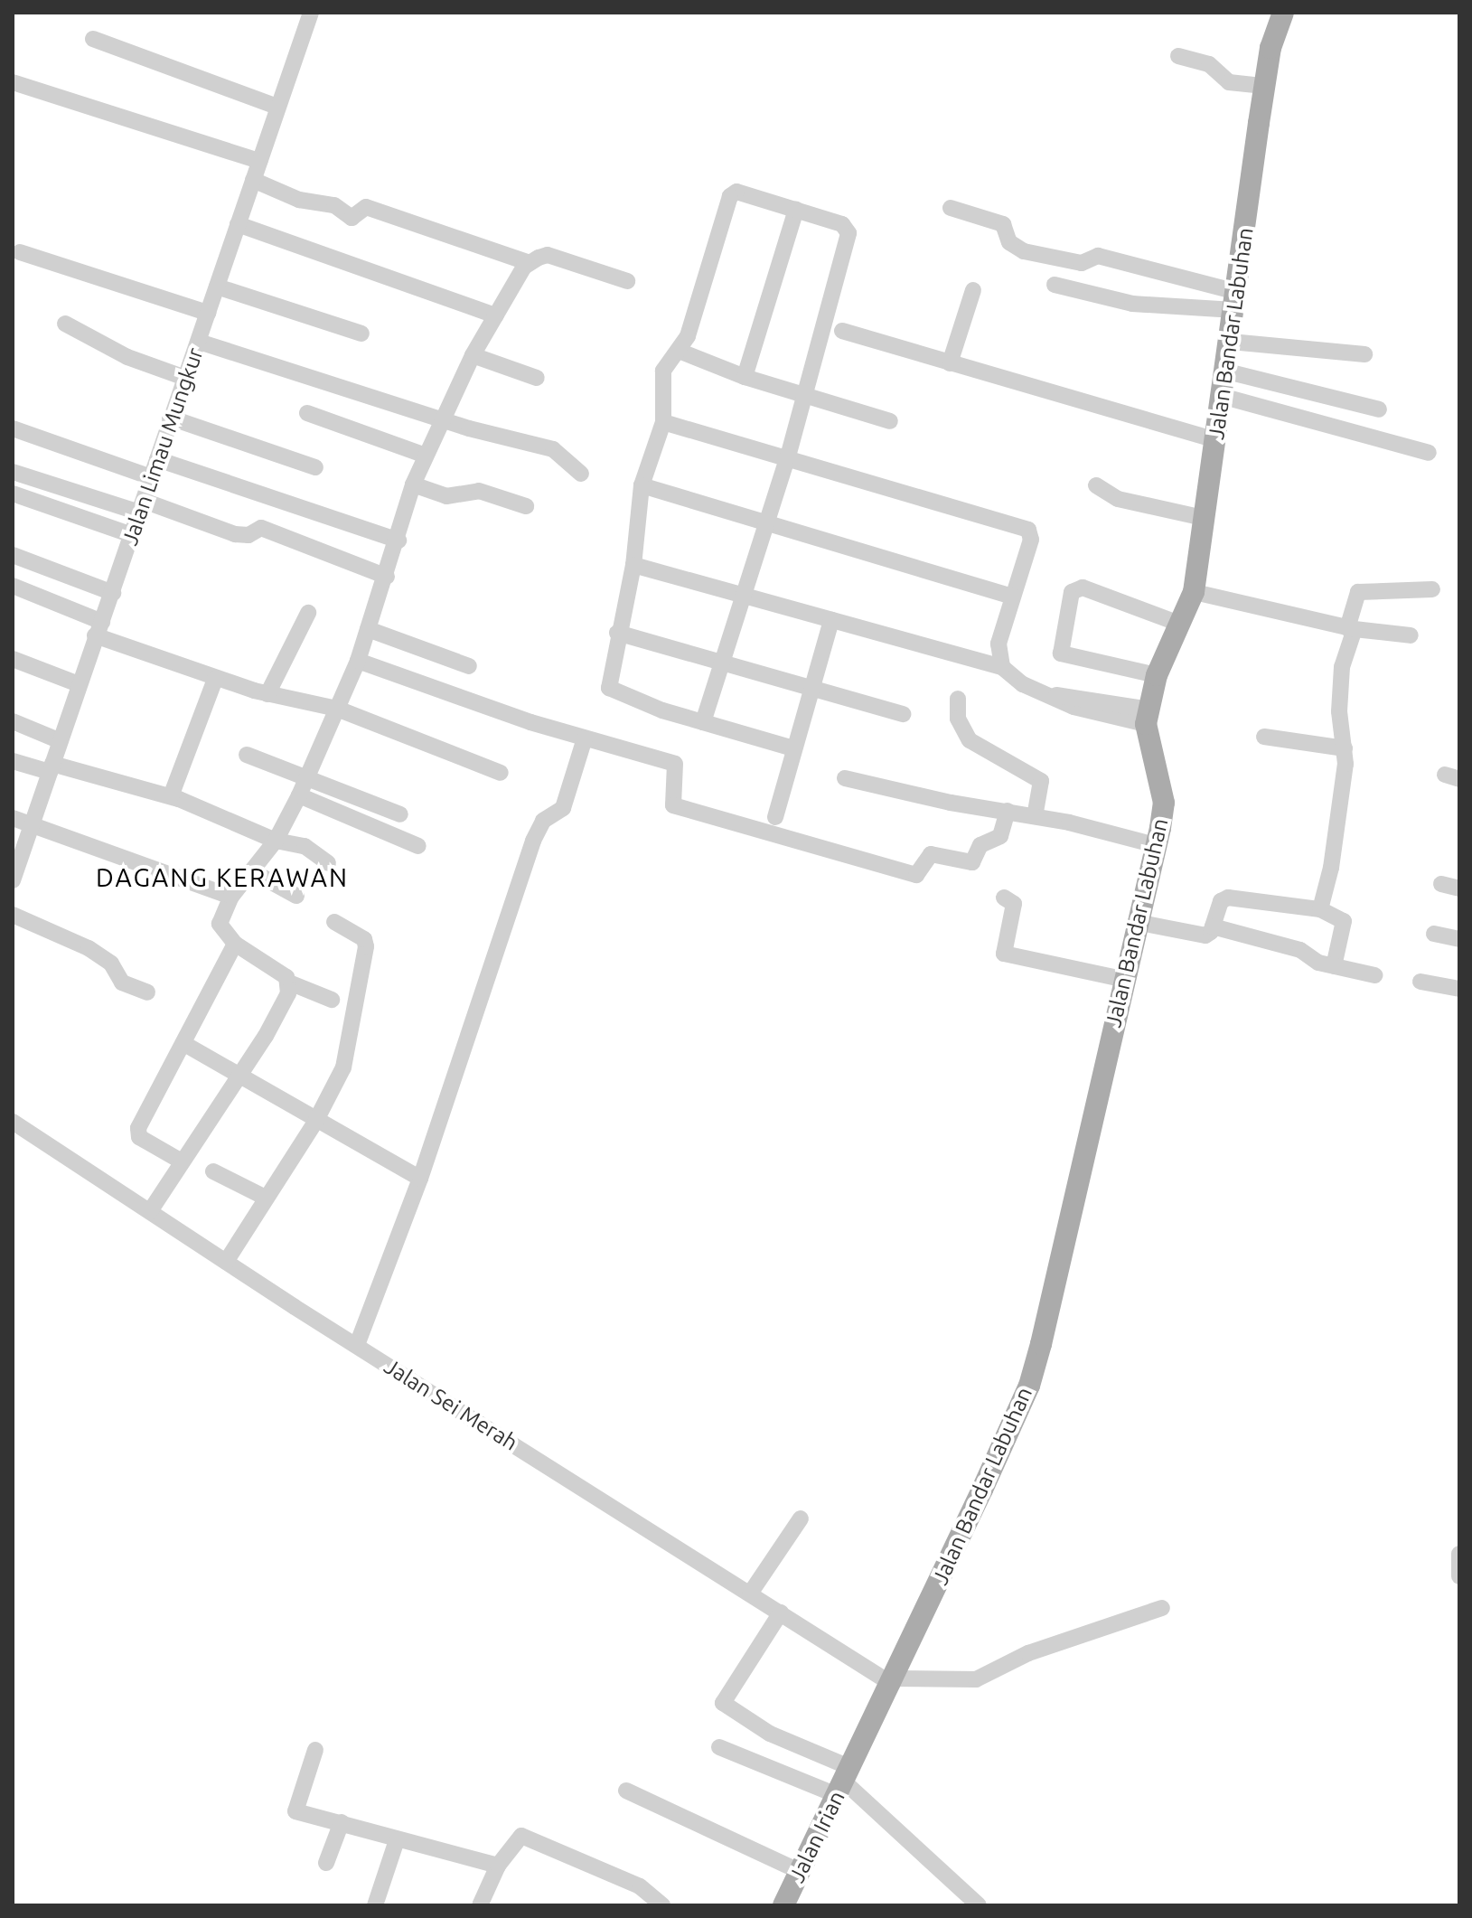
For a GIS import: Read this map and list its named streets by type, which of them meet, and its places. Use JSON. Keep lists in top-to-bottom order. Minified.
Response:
{"streets":{"main road":["Jalan Bandar Labuhan","Jalan Irian"],"street":["Jalan Limau Mungkur","Jalan Sei Merah"]},"crossings":[["Jalan Bandar Labuhan","Jalan Sei Merah"],["Jalan Bandar Labuhan","Jalan Irian"]],"districts":["DAGANG KERAWAN"]}
